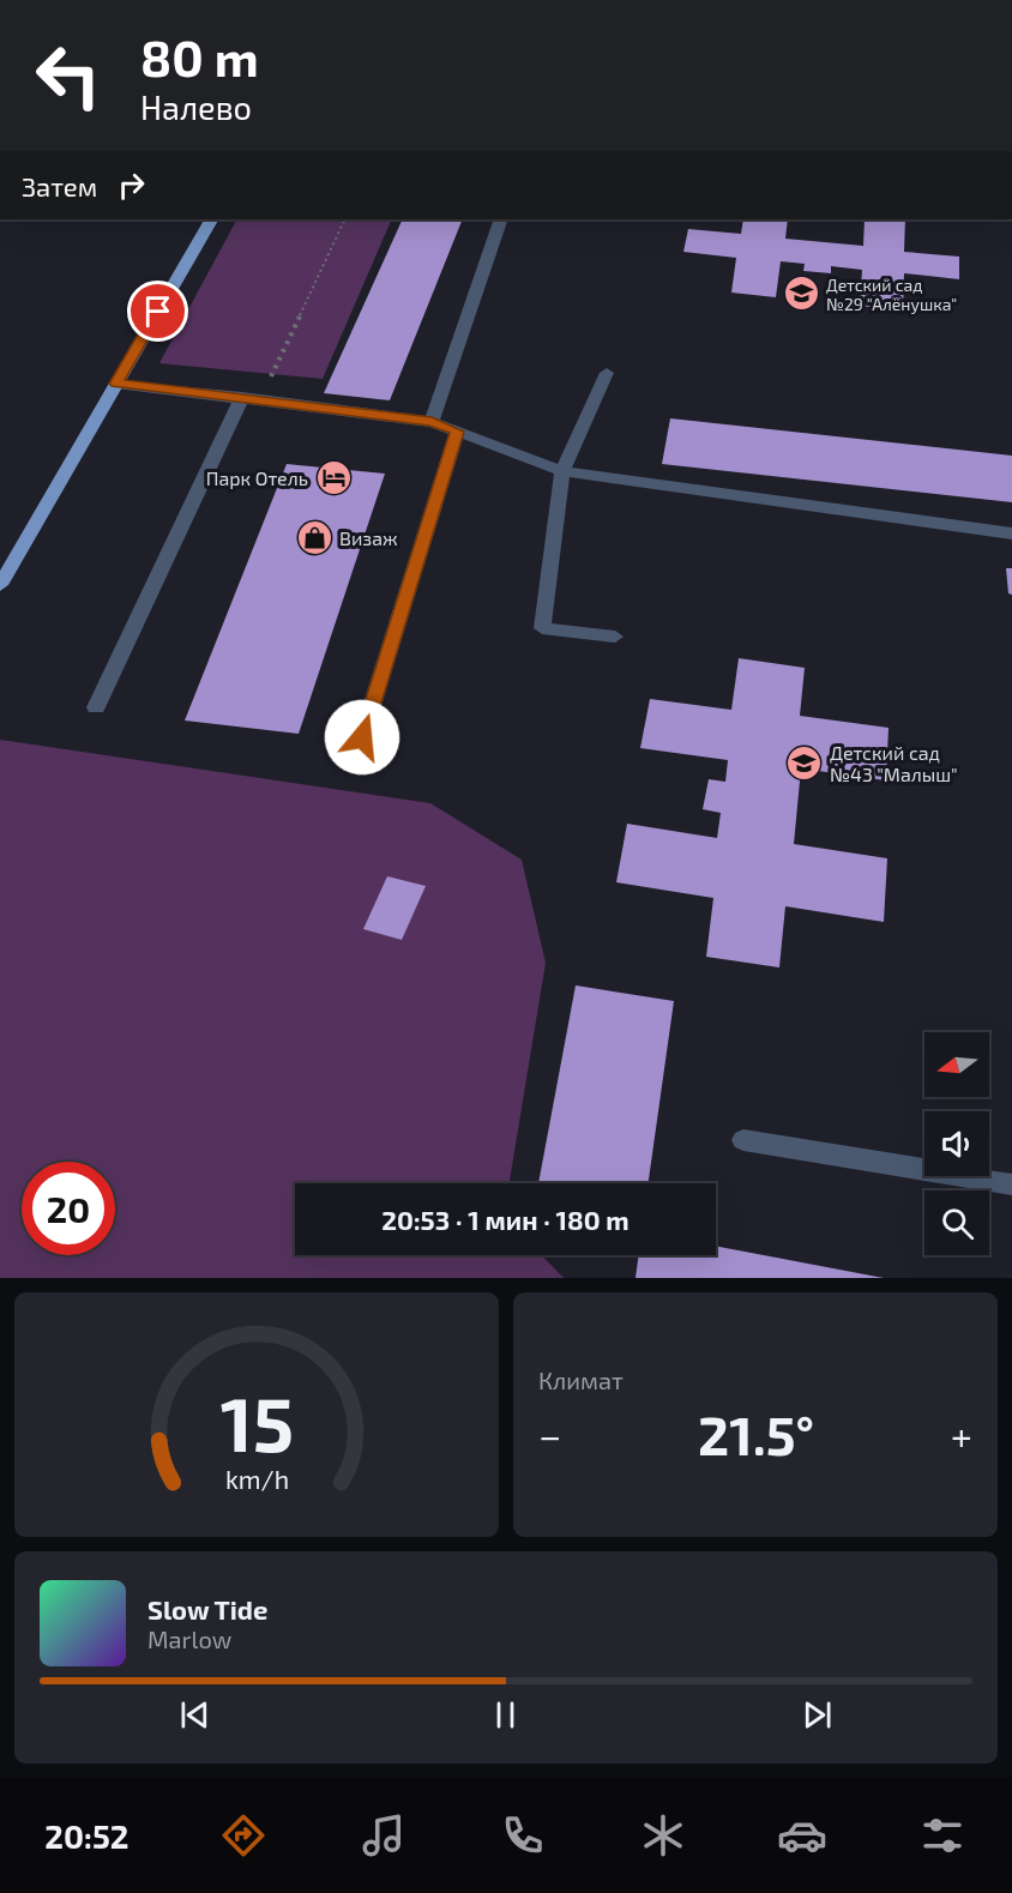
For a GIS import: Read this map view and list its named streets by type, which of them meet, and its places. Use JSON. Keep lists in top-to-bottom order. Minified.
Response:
{"places":{"school or university":["Детский сад №29 \"Алёнушка\"","Детский сад №43 \"Малыш\""],"hotel":["Парк Отель"],"shop":["Визаж"]},"north":"left","page":{"turn":["80 m","Налево"],"then":"Затем","limit":"20","trip":"20:53 · 1 мин · 180 m","tile":"Климат","heat":["−","21.5°","+"],"song":["Slow Tide","Marlow"],"tabs":"20:52","gauge":["15","km/h"]}}
